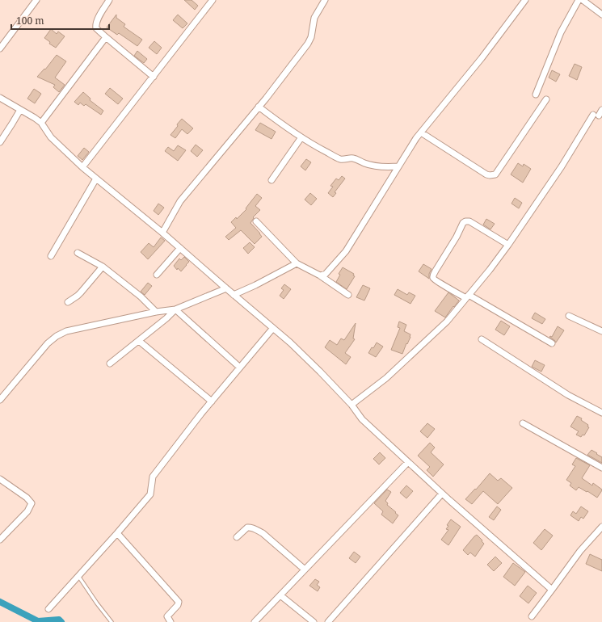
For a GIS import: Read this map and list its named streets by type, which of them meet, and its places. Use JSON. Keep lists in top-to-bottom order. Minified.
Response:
{"scale_bar":"100 m"}
